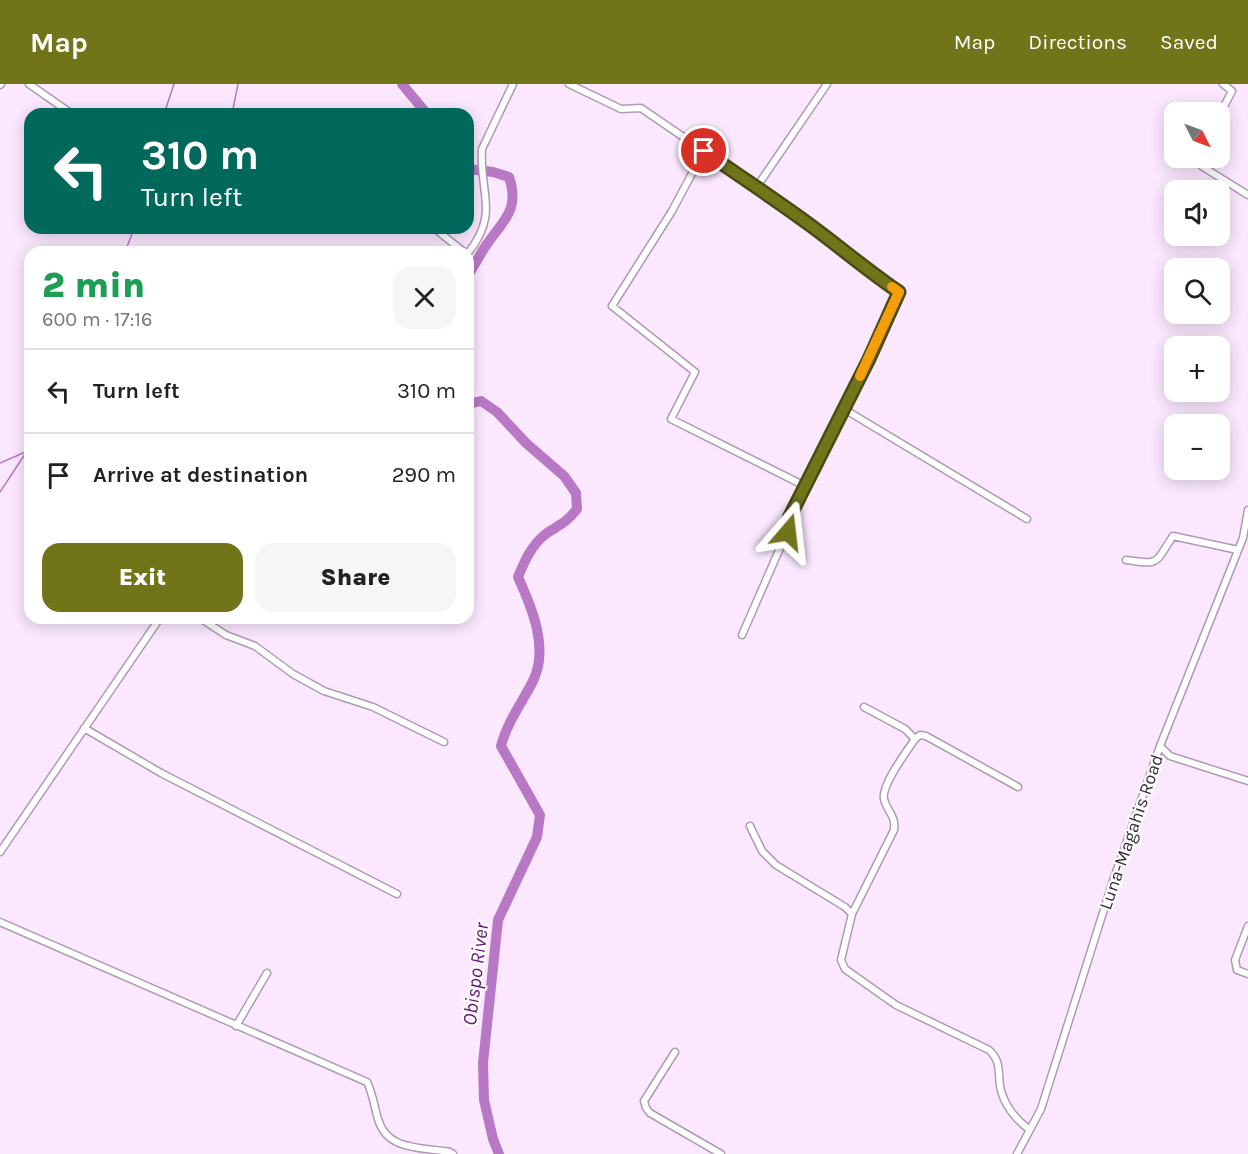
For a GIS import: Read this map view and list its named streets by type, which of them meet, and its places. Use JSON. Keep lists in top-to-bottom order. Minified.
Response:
{"streets":{"street":["Luna-Magahis Road"]},"water":["Obispo River"],"north":"bottom right","page":{"header":"Map","nav":["Map","Directions","Saved"],"map_buttons":["+","−"],"turn":["310 m","Turn left"],"heading":["2 min","600 m · 17:16"],"list":[{"name":"Turn left","value":"310 m"},{"name":"Arrive at destination","value":"290 m"}],"buttons":["Exit","Share"]}}
